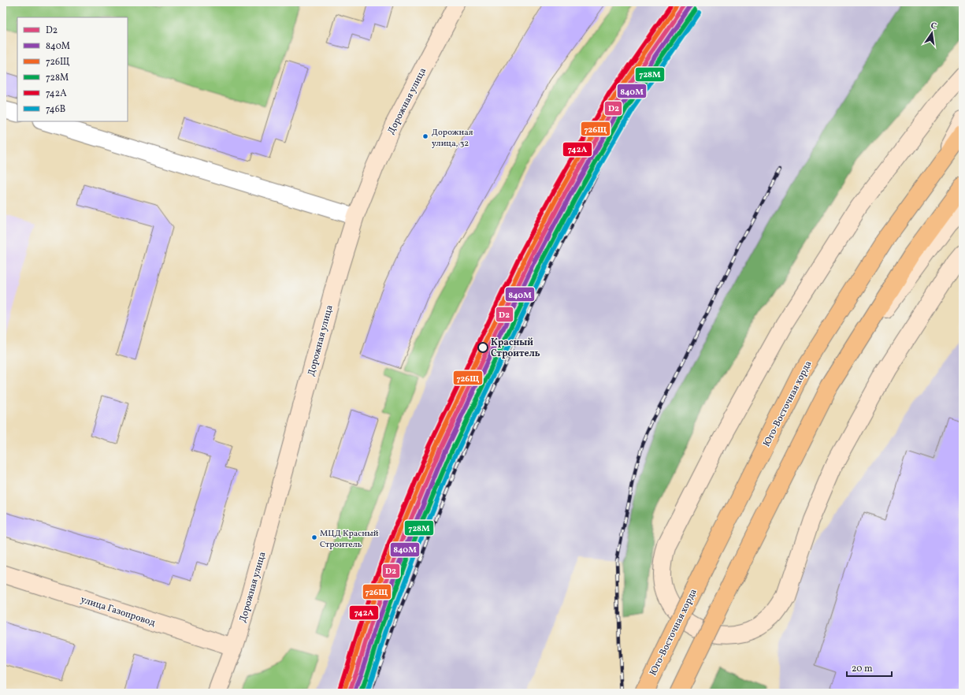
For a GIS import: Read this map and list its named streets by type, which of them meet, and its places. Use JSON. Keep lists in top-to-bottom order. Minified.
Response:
{"streets":{"main road":["Юго-Восточная хорда"],"street":["Дорожная улица","улица Газопровод"]},"crossings":[["Дорожная улица","улица Газопровод"]],"places":["Дорожная улица, 32","Красный Строитель","МЦД Красный Строитель"],"lines":["transit line D2","transit line 726Щ","transit line 742А","transit line 840М","transit line 728М","transit line 746В"],"legend":["D2","840М","726Щ","728М","742А","746В"],"scale_bar":"20 m","north":"top"}
